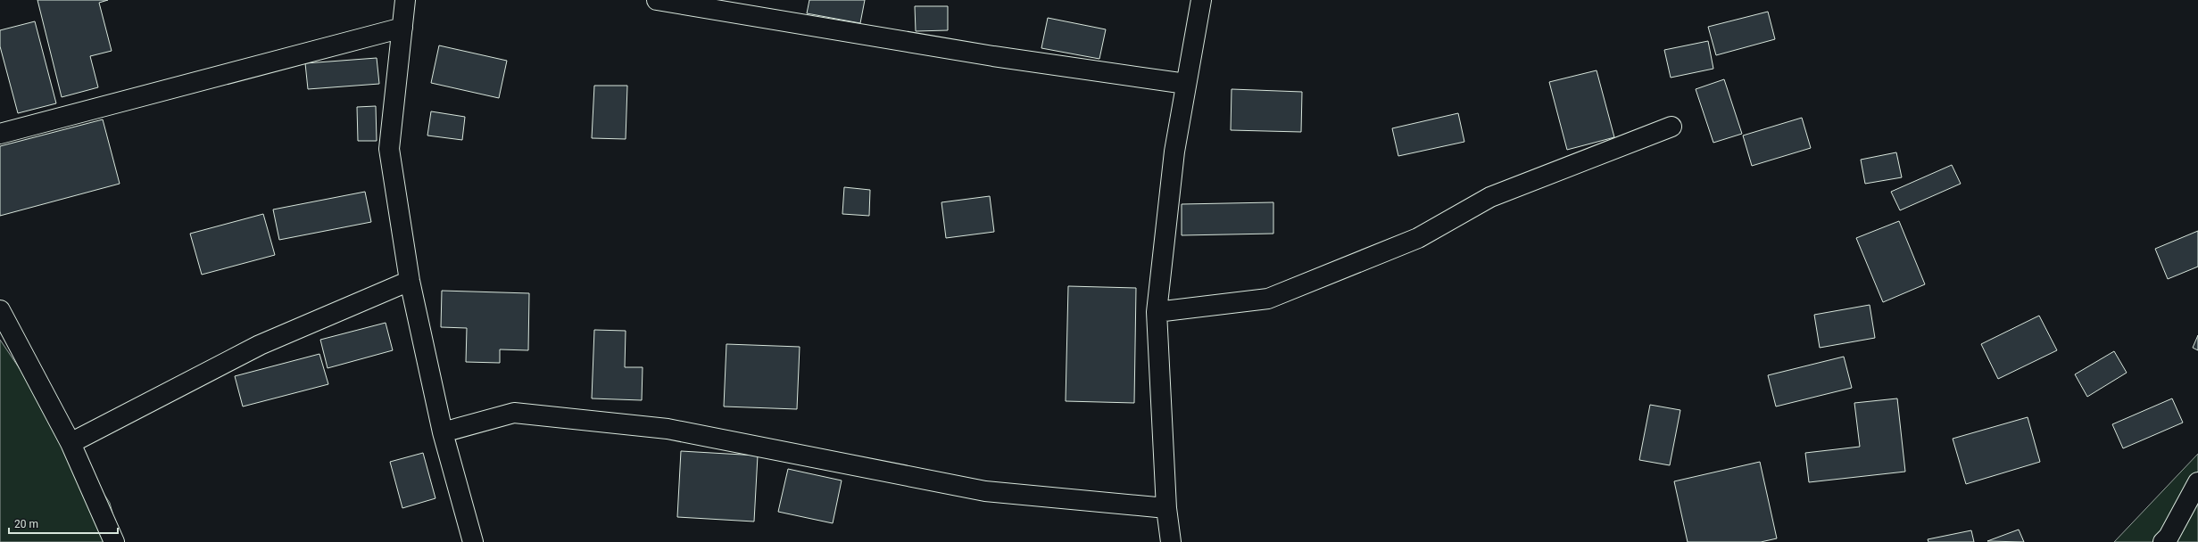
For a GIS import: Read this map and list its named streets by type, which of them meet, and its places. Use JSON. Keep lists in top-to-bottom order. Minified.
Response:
{"scale_bar":"20 m"}
